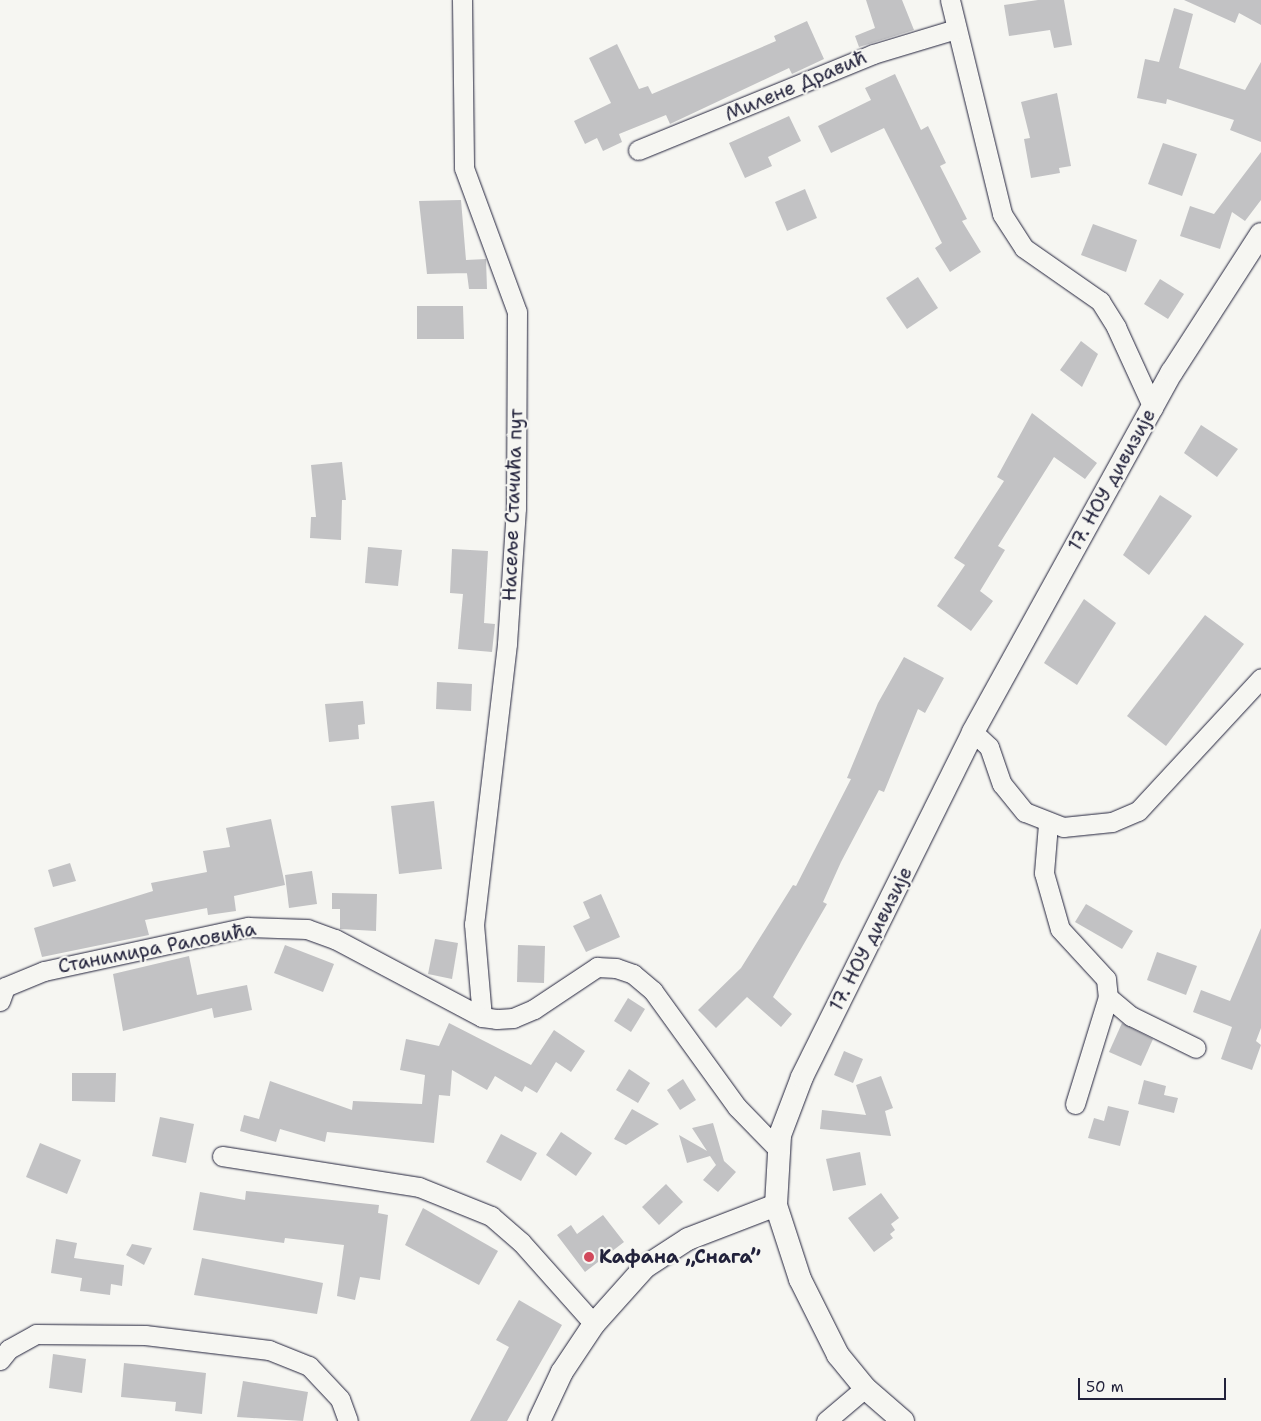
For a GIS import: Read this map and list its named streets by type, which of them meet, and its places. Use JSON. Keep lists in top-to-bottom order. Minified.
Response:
{"streets":{"street":["Милене Дравић","17. НОУ дивизије","Насеље Стачића пут","Станимира Раловића"]},"crossings":[["Насеље Стачића пут","Станимира Раловића"]],"places":["Кафана „Снага”"],"scale_bar":"50 m"}
